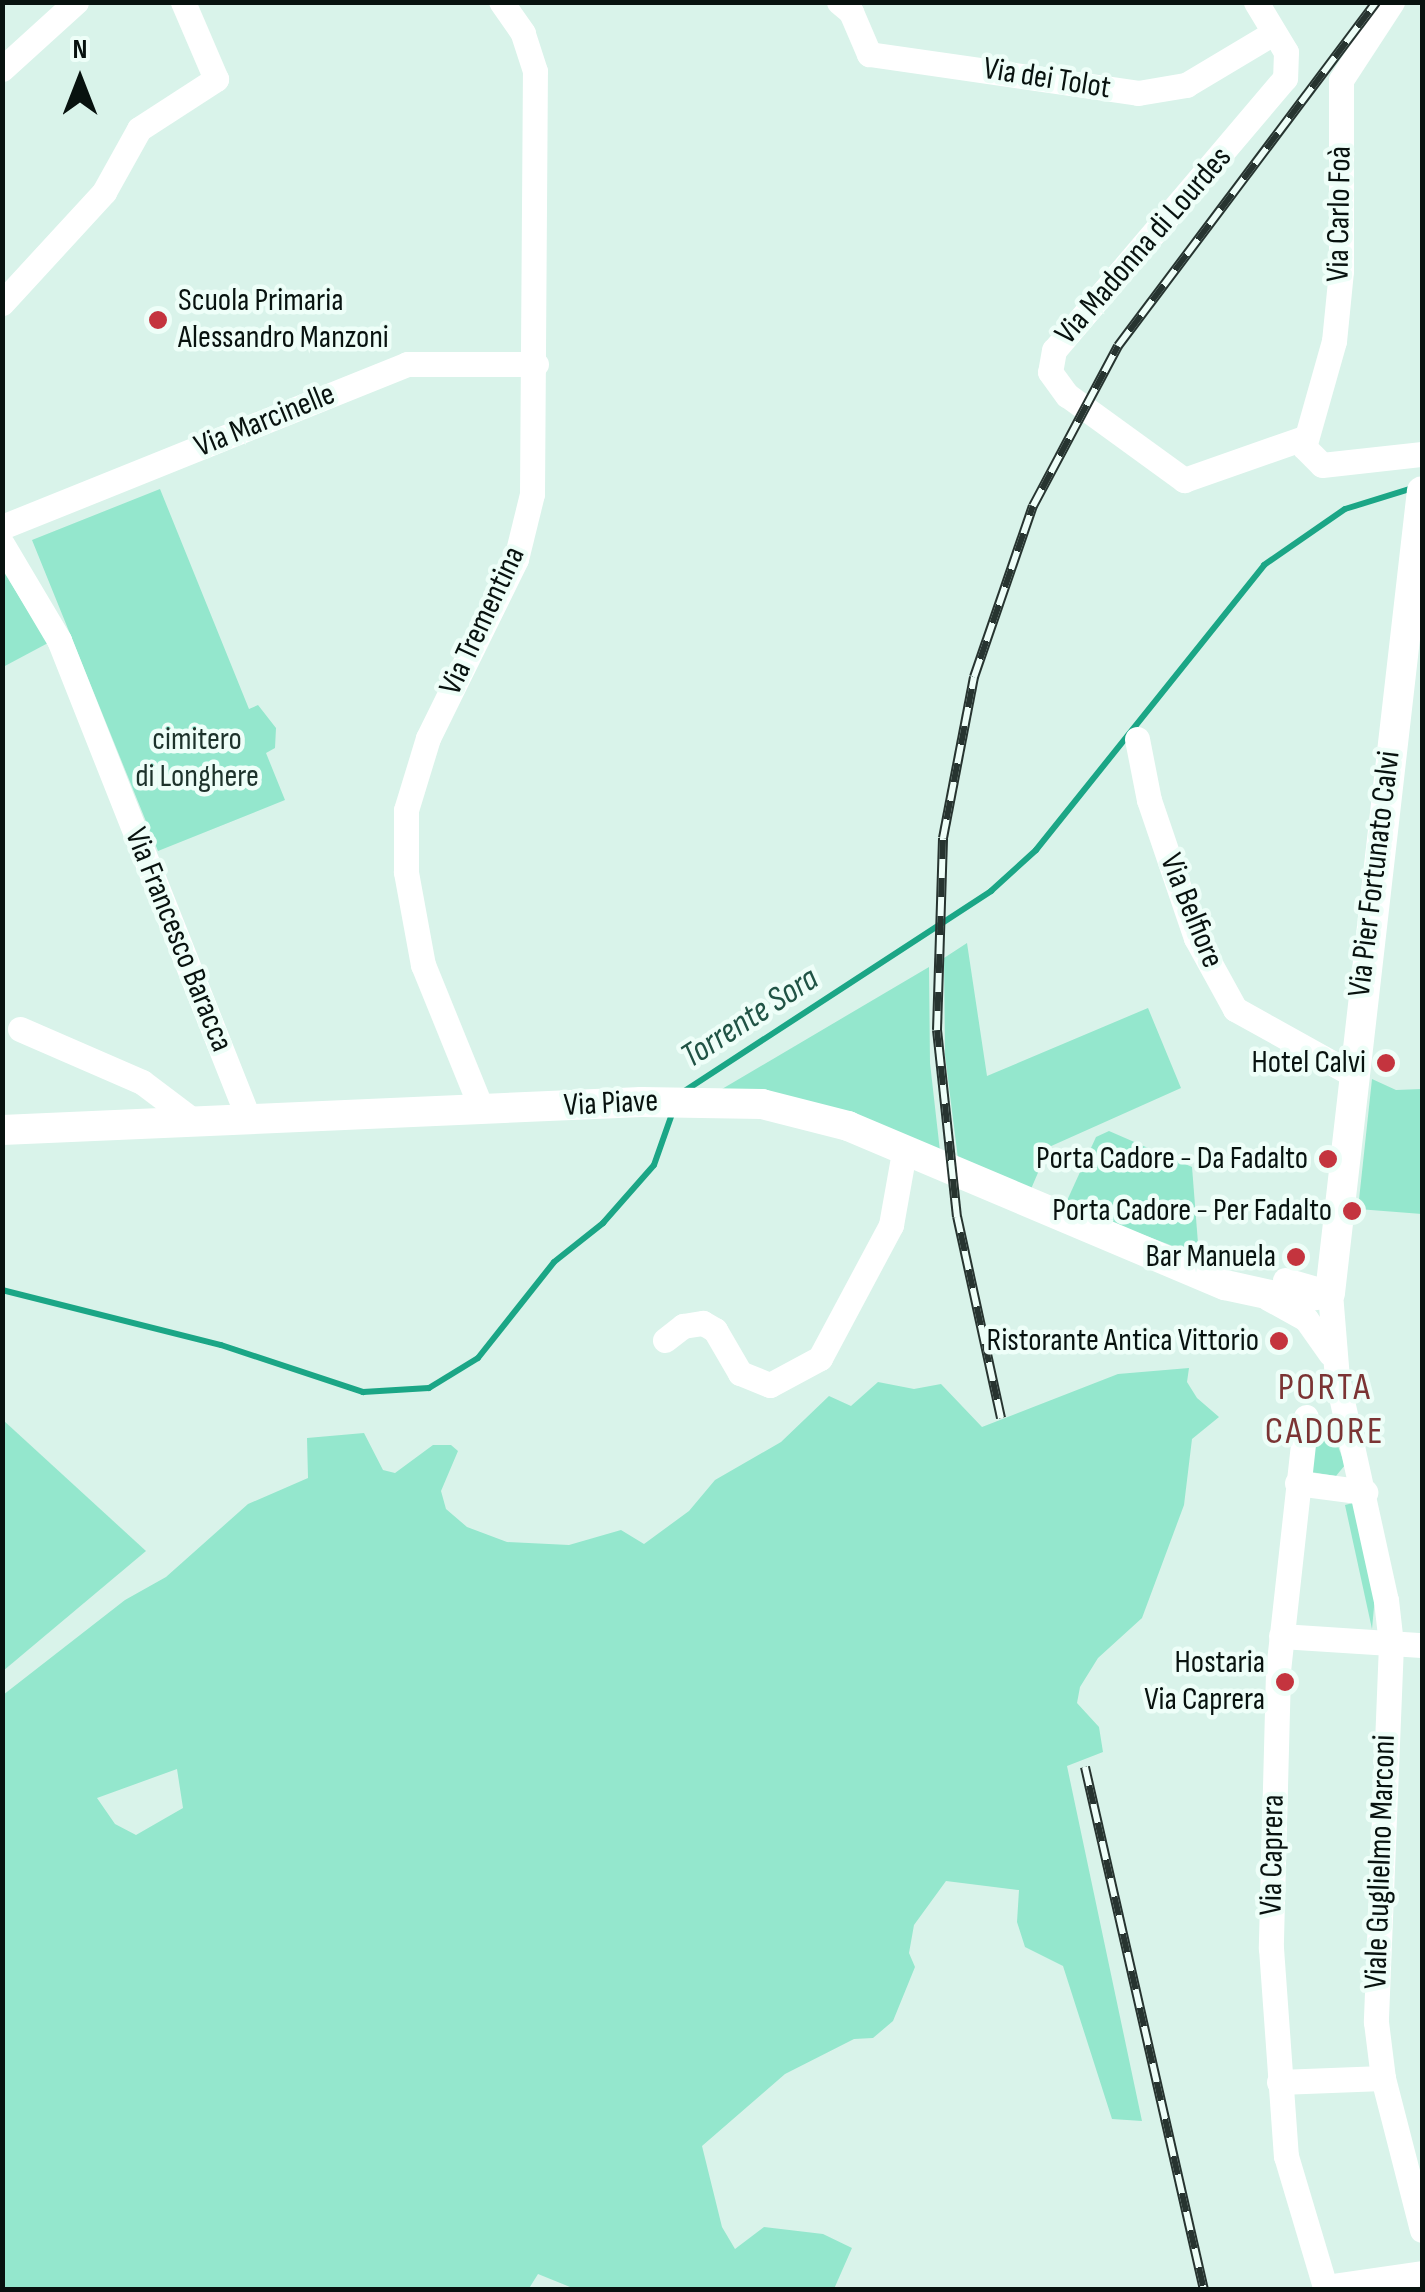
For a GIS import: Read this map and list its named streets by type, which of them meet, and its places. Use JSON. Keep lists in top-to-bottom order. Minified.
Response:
{"streets":{"main road":["Via Pier Fortunato Calvi","Via Piave"],"street":["Via dei Tolot","Via Carlo Foà","Via Madonna di Lourdes","Via Marcinelle","Via Trementina","Via Belfiore","Via Francesco Baracca","Via Caprera","Viale Guglielmo Marconi"]},"crossings":[["Via dei Tolot","Via Madonna di Lourdes"],["Via Carlo Foà","Via Madonna di Lourdes"],["Via Marcinelle","Via Trementina"],["Via Trementina","Via Piave"],["Via Pier Fortunato Calvi","Via Belfiore"],["Via Pier Fortunato Calvi","Via Piave"],["Via Francesco Baracca","Via Piave"]],"districts":["PORTA CADORE"],"water":["Torrente Sora"],"parks":["cimitero di Longhere"],"places":["Scuola Primaria Alessandro Manzoni","Hotel Calvi","Porta Cadore - Da Fadalto","Porta Cadore - Per Fadalto","Bar Manuela","Ristorante Antica Vittorio","Hostaria Via Caprera"],"north":"top"}
